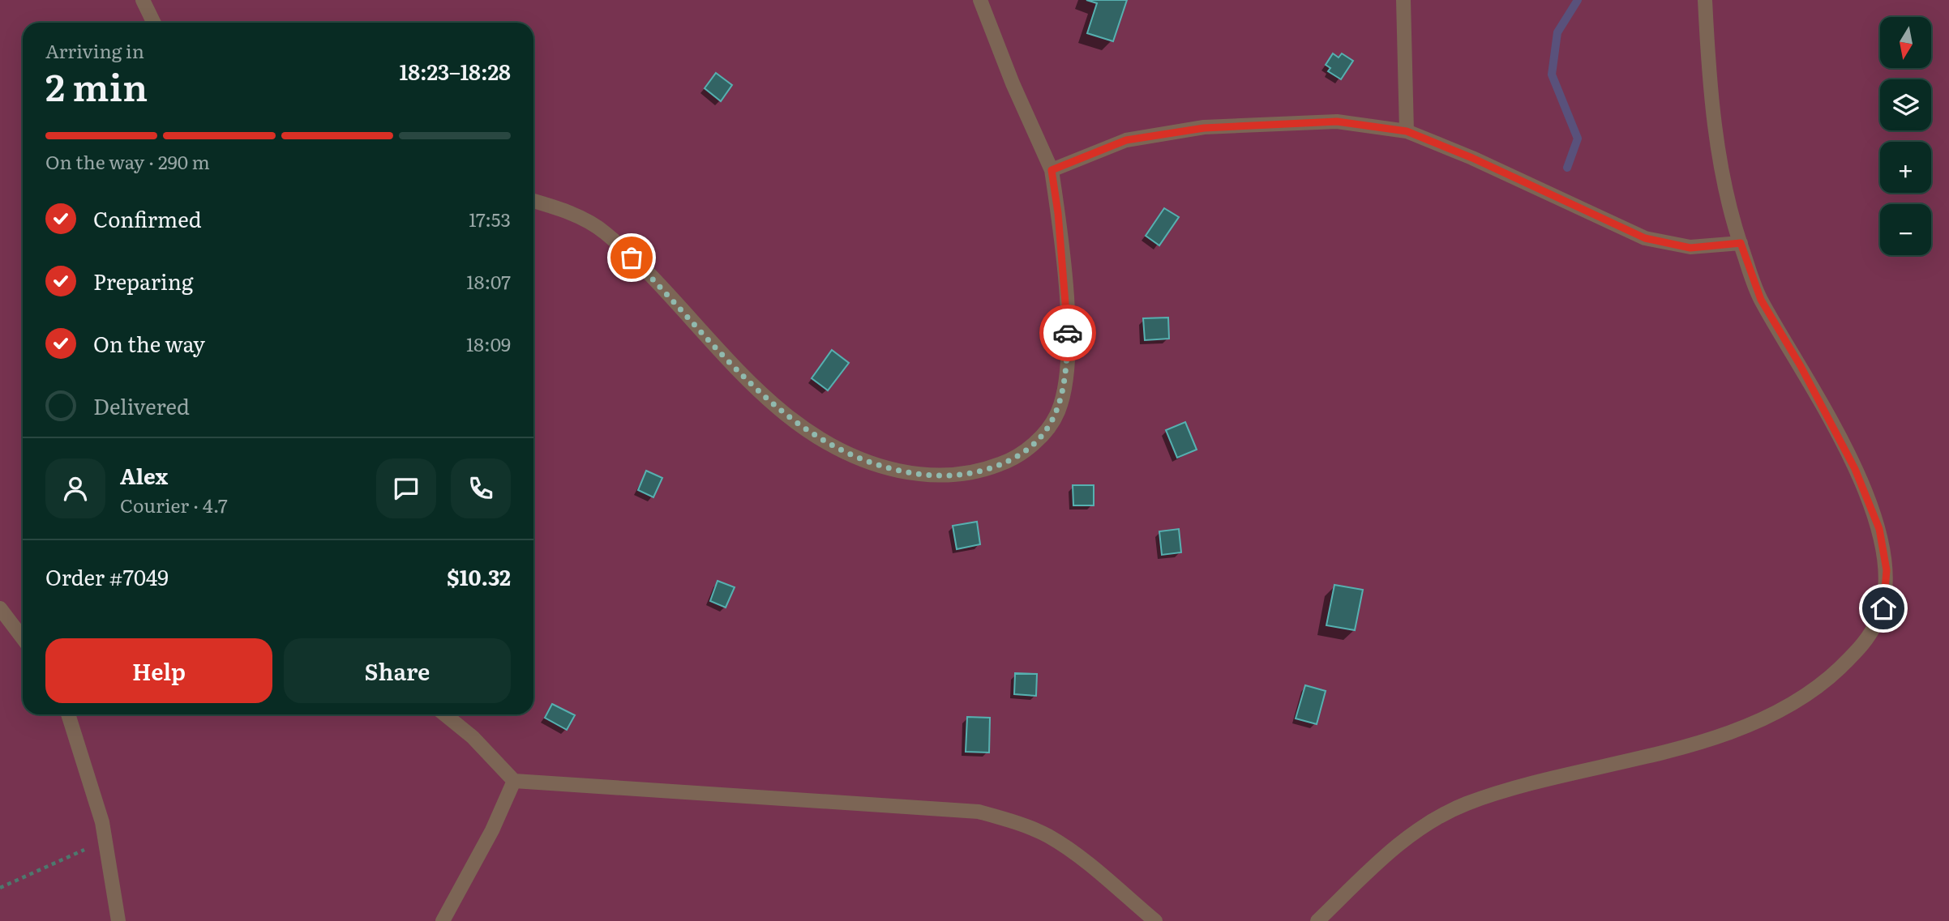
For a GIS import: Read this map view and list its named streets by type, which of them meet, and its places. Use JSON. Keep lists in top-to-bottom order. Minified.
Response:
{"north":"bottom","page":{"map_buttons":["+","−"],"heading":["2 min","Arriving in","18:23–18:28"],"panel":["Alex","Courier · 4.7","Order #7049","$10.32"],"bar":"On the way · 290 m","list":[["Confirmed","17:53"],["Preparing","18:07"],["On the way","18:09"],"Delivered"],"buttons":["Help","Share"]}}
